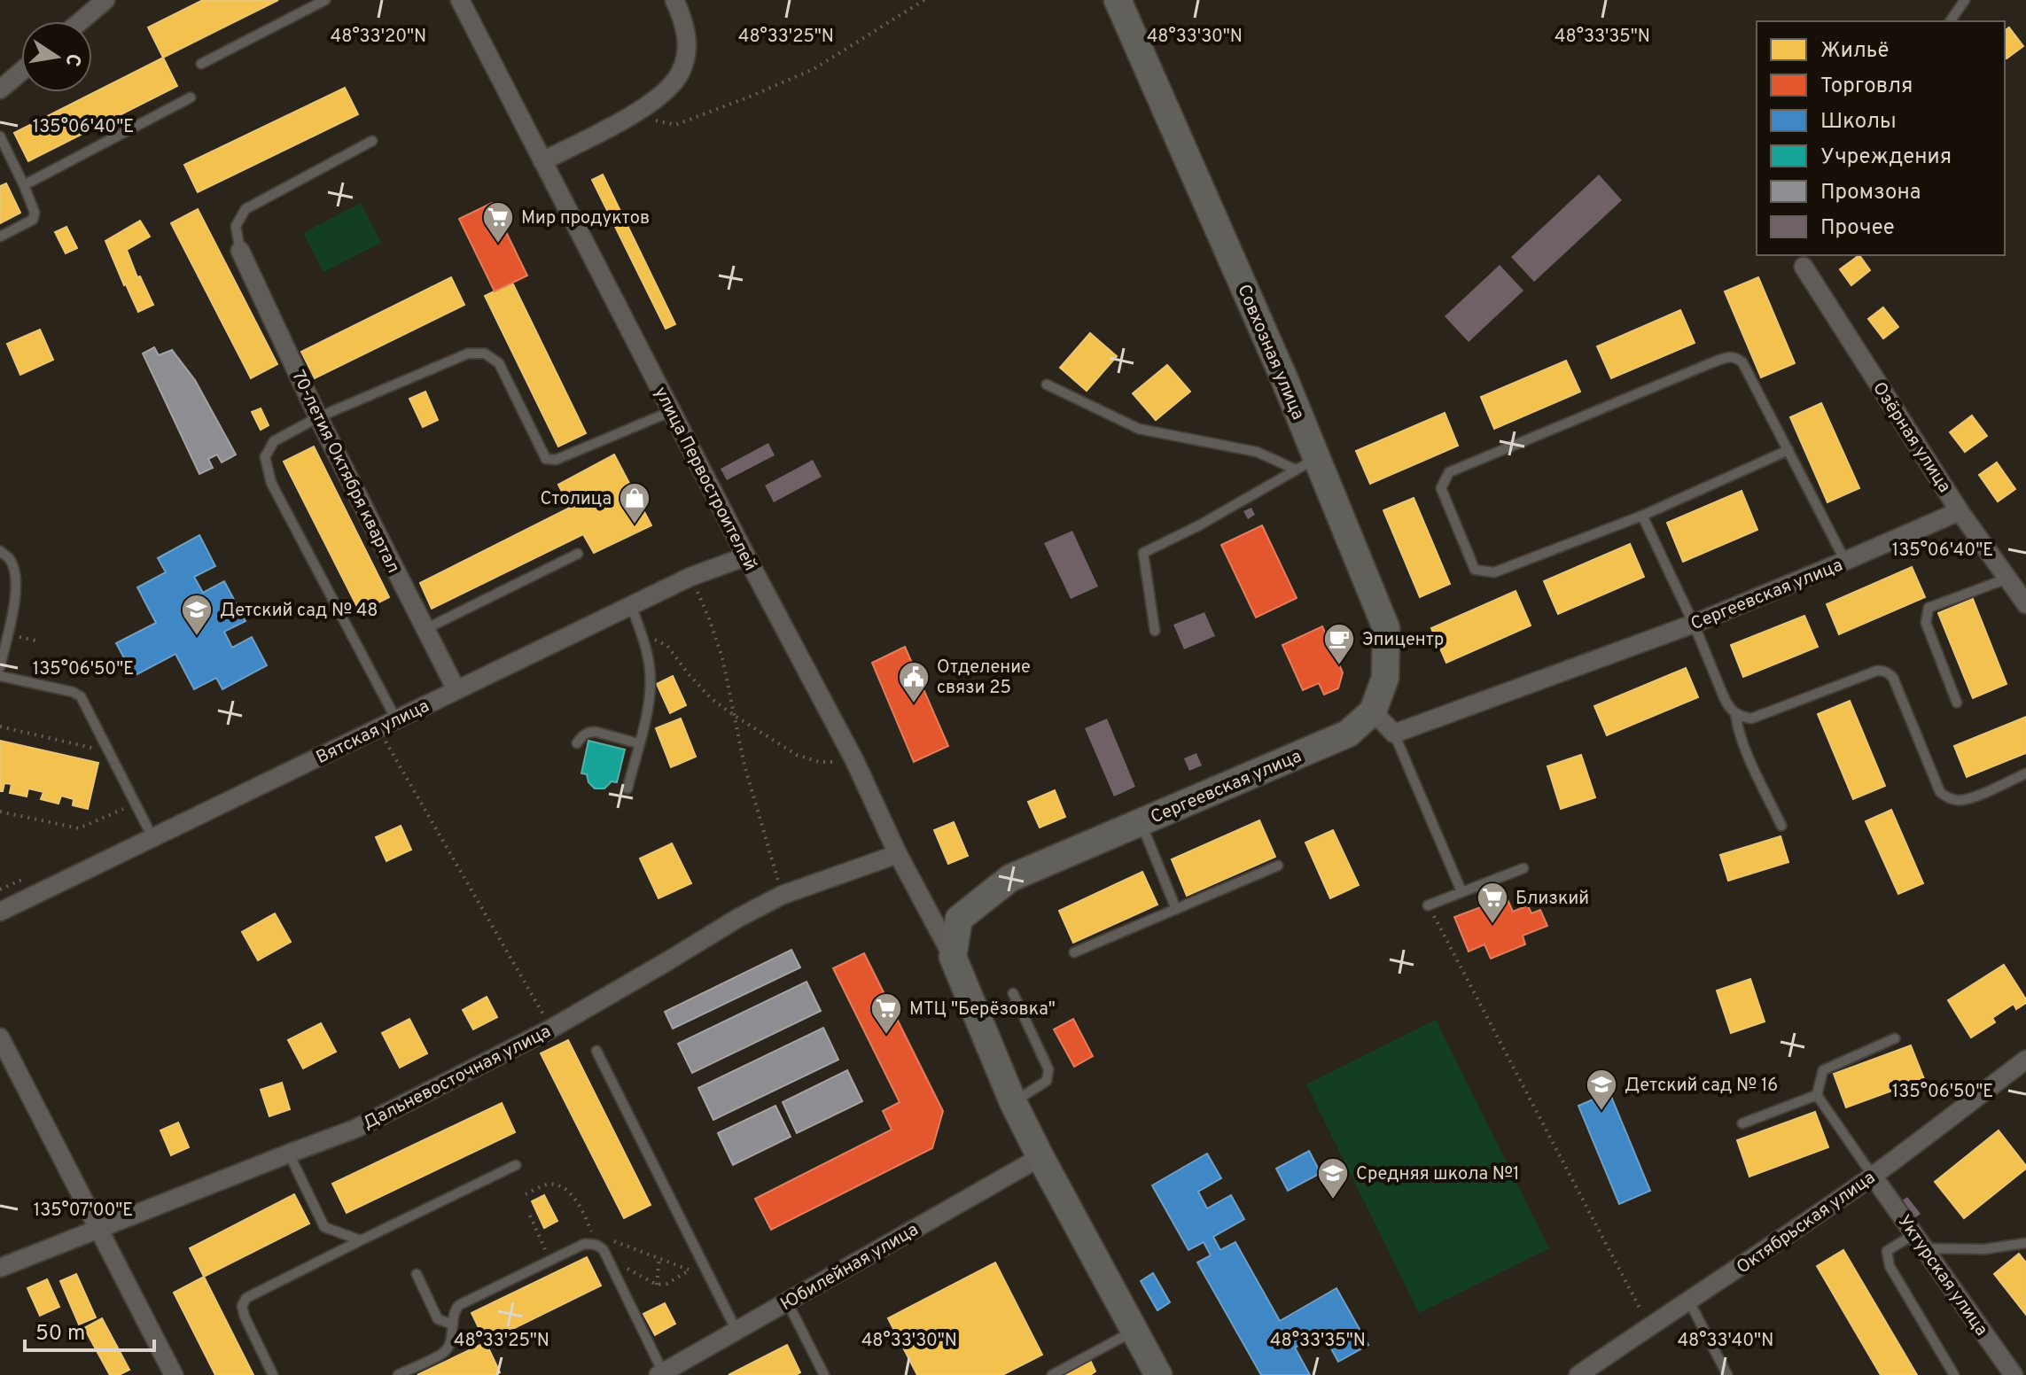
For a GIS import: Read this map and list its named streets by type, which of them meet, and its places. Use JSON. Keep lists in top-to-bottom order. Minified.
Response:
{"streets":{"main road":["Совхозная улица","Сергеевская улица"],"street":["Озёрная улица","70-летия Октября квартал","улица Первостроителей","Вятская улица","Дальневосточная улица","Октябрьская улица","Юбилейная улица","Уктурская улица"]},"crossings":[["Совхозная улица","Сергеевская улица"],["Озёрная улица","Сергеевская улица"],["70-летия Октября квартал","Вятская улица"],["улица Первостроителей","Сергеевская улица"],["улица Первостроителей","Вятская улица"],["улица Первостроителей","Дальневосточная улица"],["Октябрьская улица","Уктурская улица"]],"places":{"supermarket":["Мир продуктов","Близкий","МТЦ \"Берёзовка\""],"shop":["Столица"],"school or university":["Детский сад № 48","Детский сад № 16","Средняя школа №1"],"cafe":["Эпицентр"],"public building":["Отделение связи 25"]},"legend":["Жильё","Торговля","Школы","Учреждения","Промзона","Прочее"],"scale_bar":"50 m","north":"right","coordinates":["48°33'20\"N","48°33'25\"N","48°33'30\"N","48°33'35\"N","135°06'40\"E","135°06'50\"E","135°07'00\"E","48°33'40\"N"]}
